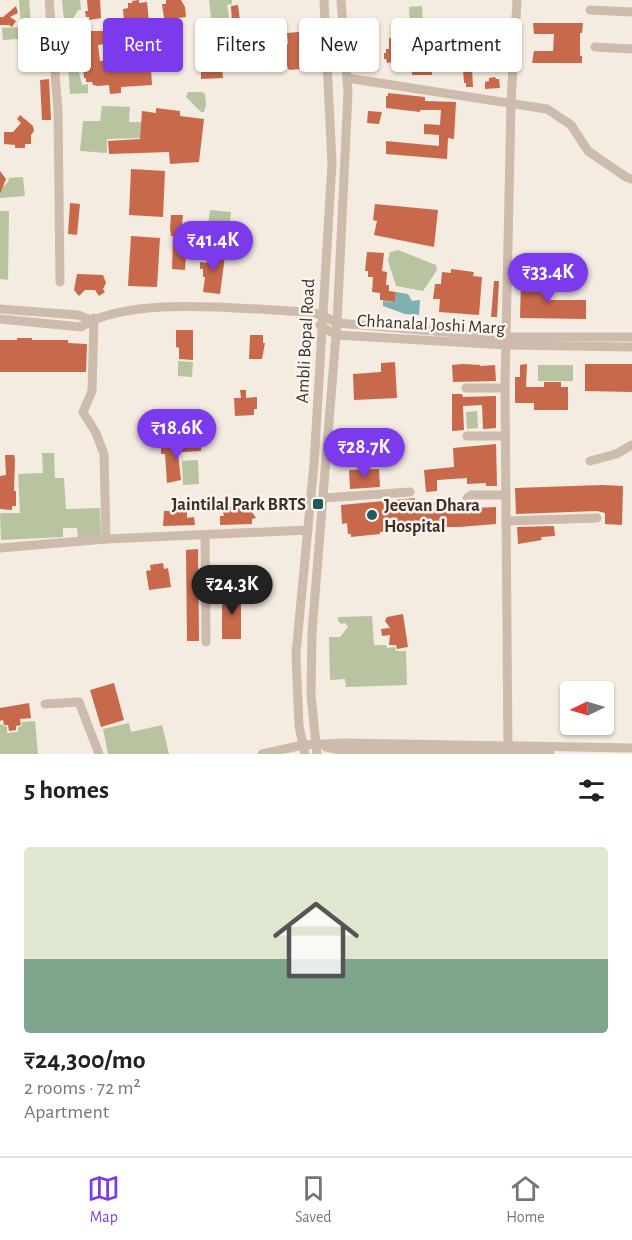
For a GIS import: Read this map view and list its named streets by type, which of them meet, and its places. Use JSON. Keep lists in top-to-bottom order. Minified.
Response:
{"streets":{"street":["Chhanalal Joshi Marg","Ambli Bopal Road"]},"crossings":[["Chhanalal Joshi Marg","Ambli Bopal Road"]],"places":{"transit":["Jaintilal Park BRTS"],"other":["Jeevan Dhara Hospital"]},"north":"left","page":{"chip":["Buy","Rent","Filters","New","Apartment"],"price":["₹41.4K","₹33.4K","₹18.6K","₹28.7K","₹24.3K"],"heading":"5 homes","list":[{"name":"₹24,300/mo","note":"2 rooms · 72 m² · Apartment"}],"tabs":["Map","Saved","Home"]}}
